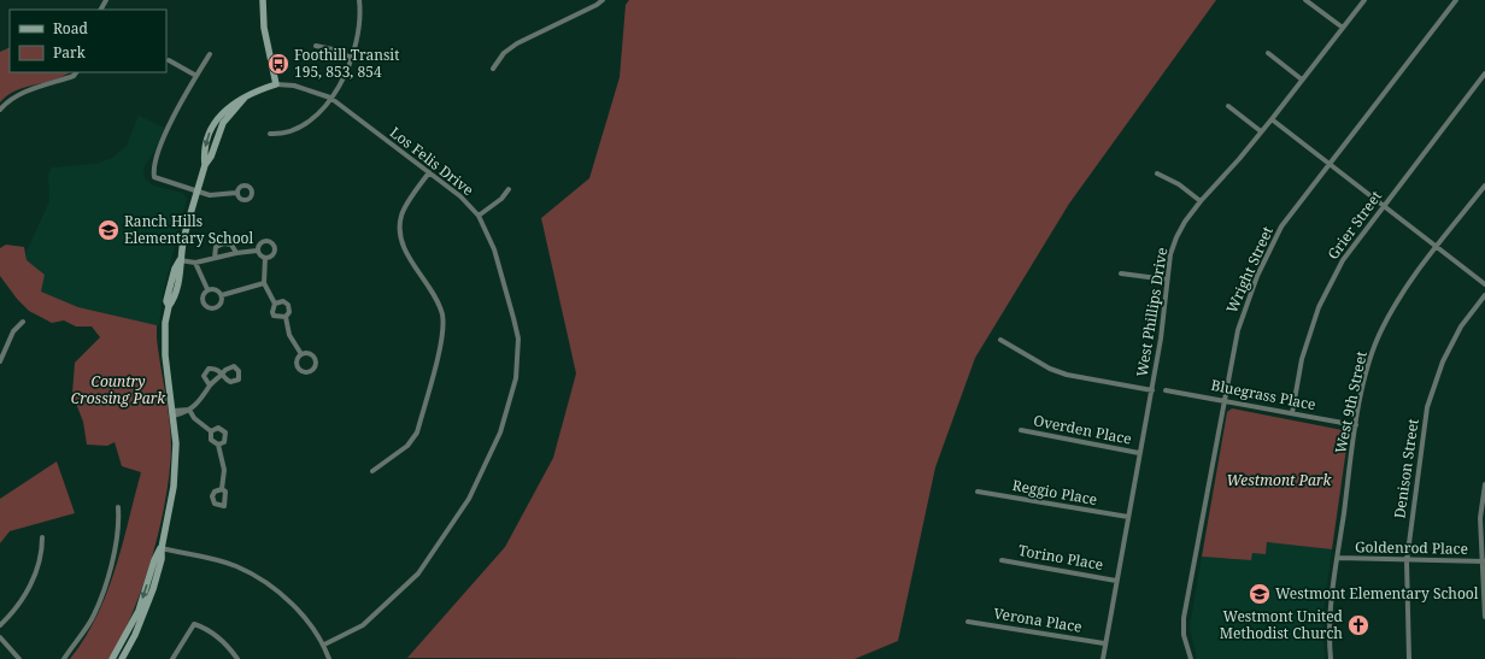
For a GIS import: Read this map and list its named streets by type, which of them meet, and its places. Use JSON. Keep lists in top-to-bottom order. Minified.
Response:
{"streets":{"street":["Los Felis Drive","Grier Street","Wright Street","West Phillips Drive","Bluegrass Place","West 9th Street","Overden Place","Denison Street","Reggio Place","Goldenrod Place","Torino Place","Verona Place"]},"crossings":[["Grier Street","Bluegrass Place"],["Wright Street","Bluegrass Place"],["West Phillips Drive","Overden Place"],["West Phillips Drive","Reggio Place"],["West Phillips Drive","Torino Place"],["West Phillips Drive","Verona Place"],["Bluegrass Place","West 9th Street"],["West 9th Street","Goldenrod Place"],["Denison Street","Goldenrod Place"]],"parks":["Country Crossing Park","Westmont Park"],"places":{"bus stop":["Foothill Transit 195, 853, 854"],"school or university":["Ranch Hills Elementary School","Westmont Elementary School"],"church":["Westmont United Methodist Church"]},"legend":["Road","Park"]}
